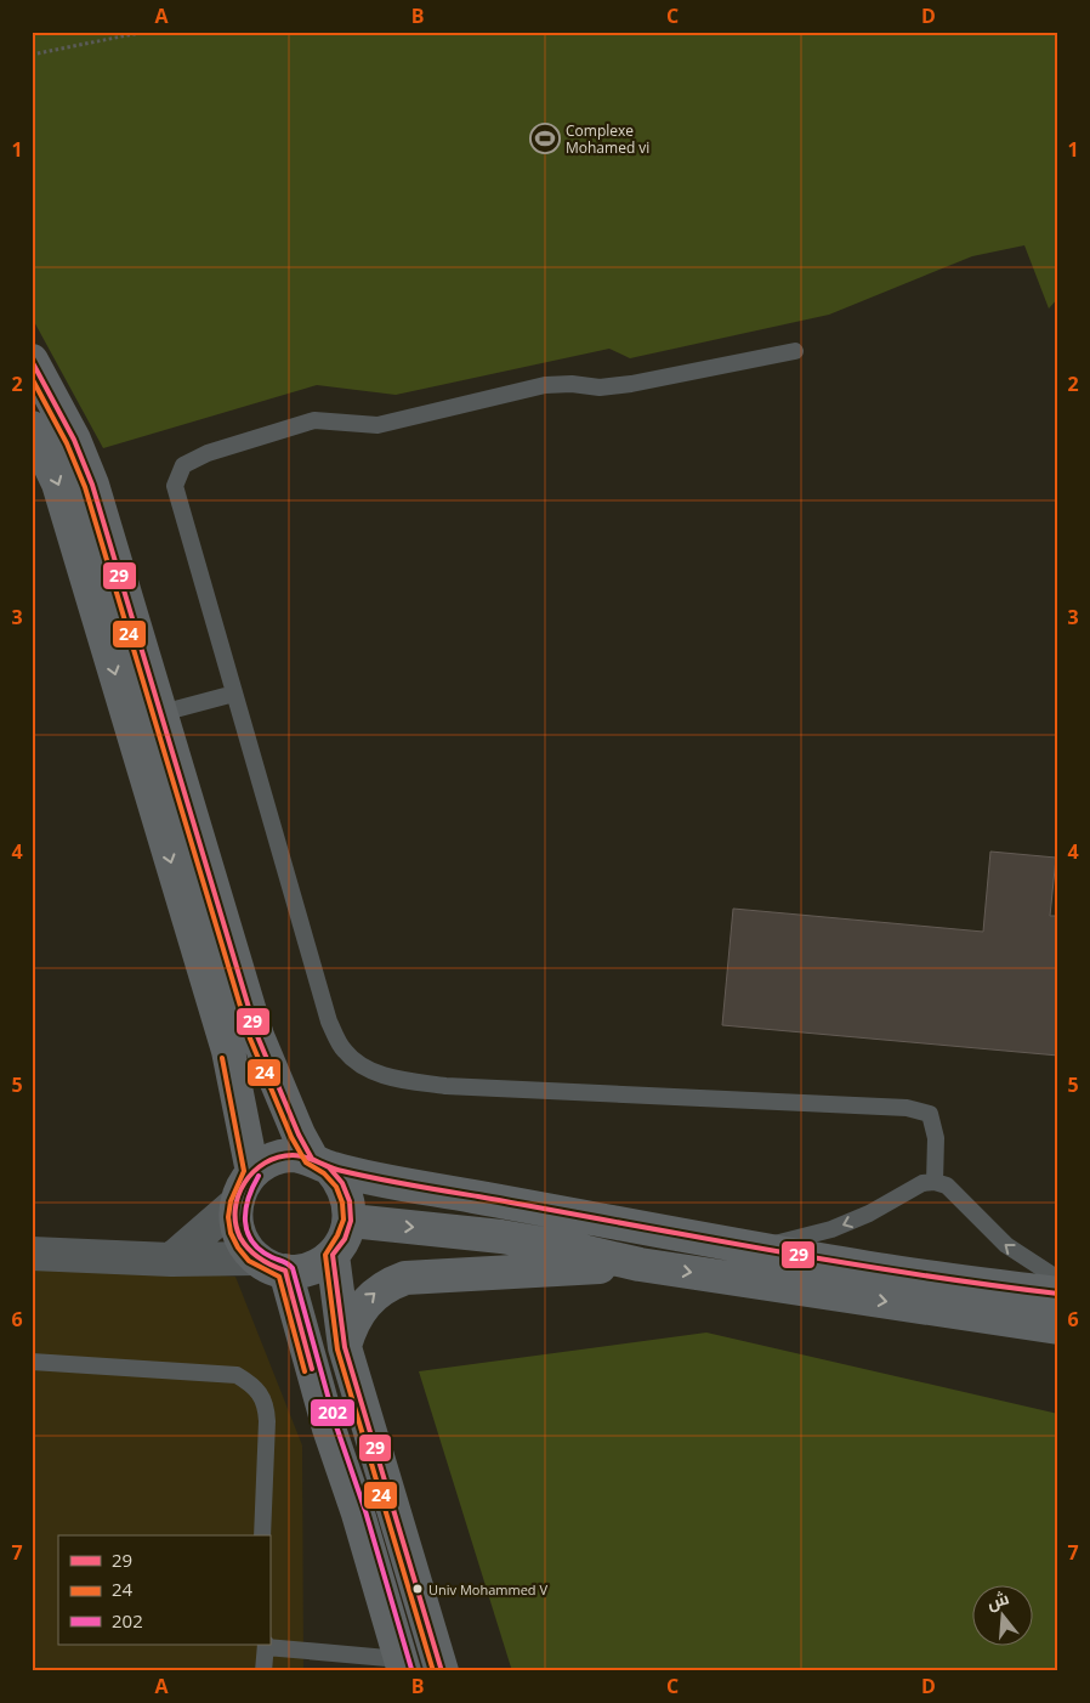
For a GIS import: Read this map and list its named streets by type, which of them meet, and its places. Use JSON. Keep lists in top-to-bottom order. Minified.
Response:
{"places":{"sports":["Complexe Mohamed vi"],"other":["Univ Mohammed V"]},"lines":["transit line 29","transit line 24","transit line 202"],"legend":["29","24","202"],"north":"top","grid":{"columns":["A","B","C","D"],"rows":["1","2","3","4","5","6","7"]}}
